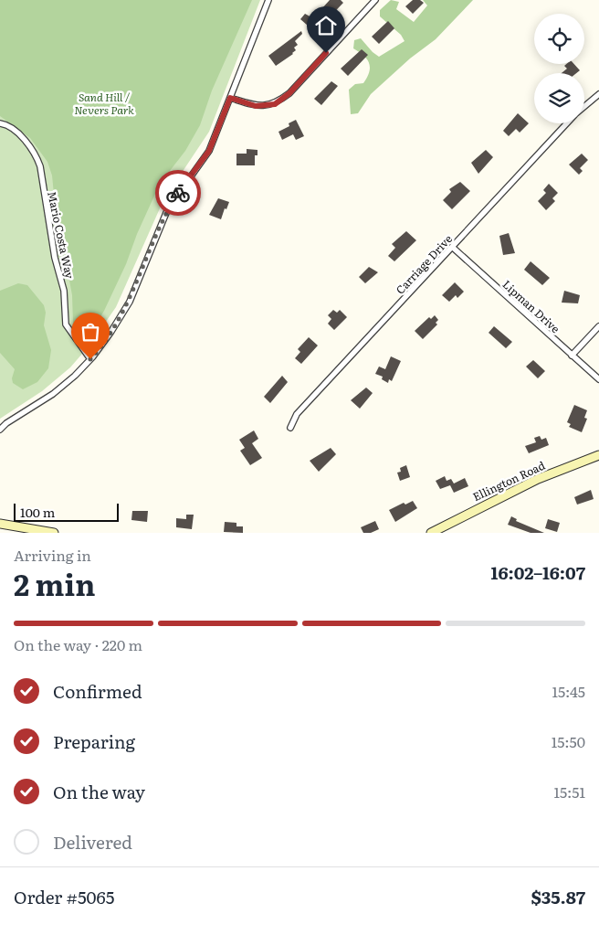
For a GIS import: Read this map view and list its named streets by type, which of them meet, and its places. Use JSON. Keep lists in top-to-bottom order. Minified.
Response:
{"streets":{"main road":["Ellington Road"],"street":["Mario Costa Way","Carriage Drive","Lipman Drive"]},"crossings":[["Carriage Drive","Lipman Drive"]],"parks":["Sand Hill / Nevers Park"],"scale_bar":"100 m","page":{"scale":"100 m","heading":["2 min","Arriving in","16:02–16:07"],"panel":["Order #5065","$35.87"],"bar":"On the way · 220 m","list":[["Confirmed","15:45"],["Preparing","15:50"],["On the way","15:51"],"Delivered"]}}
